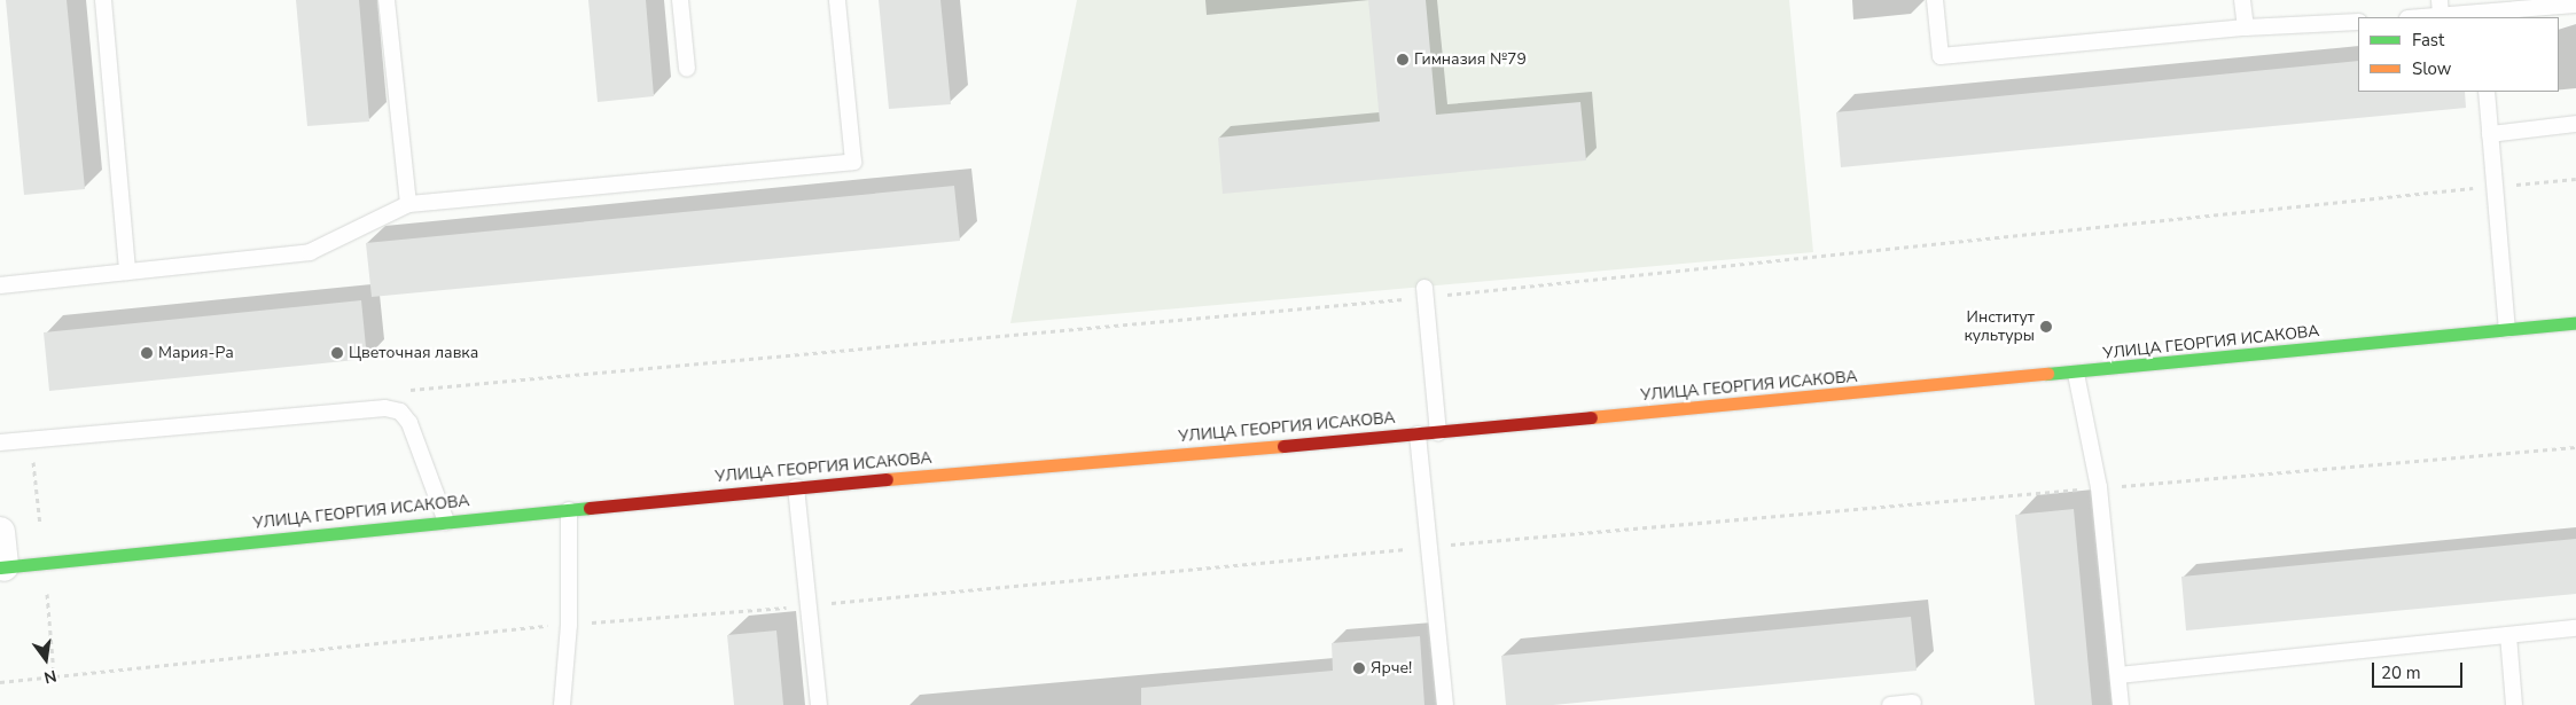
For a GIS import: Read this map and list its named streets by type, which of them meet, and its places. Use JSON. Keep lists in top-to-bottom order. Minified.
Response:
{"streets":{"street":["УЛИЦА ГЕОРГИЯ ИСАКОВА"]},"places":["Гимназия №79","Институт культуры","Мария-Ра","Цветочная лавка","Ярче!"],"legend":["Fast","Slow"],"scale_bar":"20 m","north":"bottom"}
